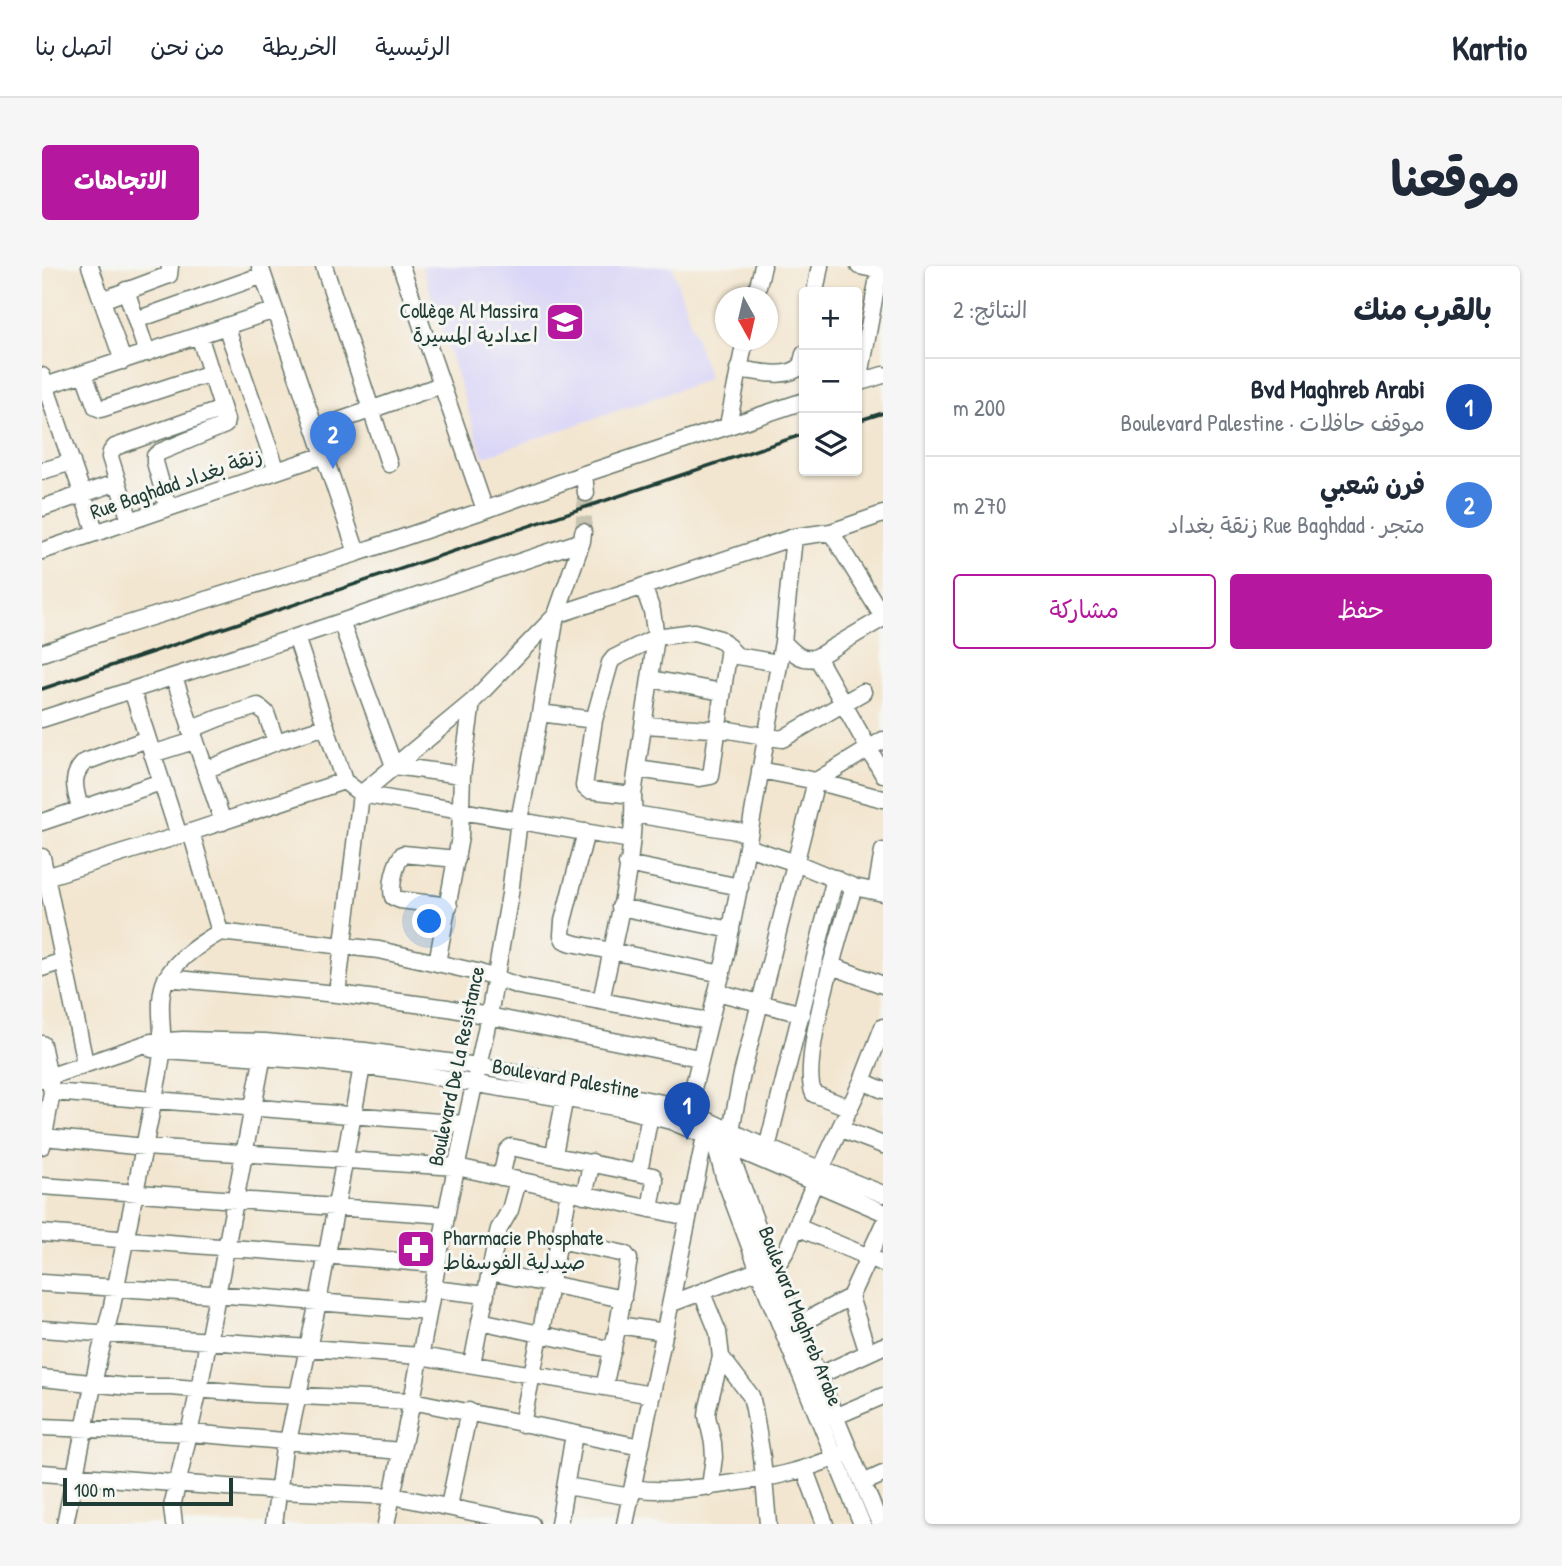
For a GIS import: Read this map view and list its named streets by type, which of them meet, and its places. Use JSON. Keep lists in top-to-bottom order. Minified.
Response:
{"streets":{"street":["Rue Baghdad زنقة بغداد","Boulevard De La Resistance","Boulevard Palestine","Boulevard Maghreb Arabe"]},"crossings":[["Boulevard De La Resistance","Boulevard Palestine"],["Boulevard Palestine","Boulevard Maghreb Arabe"]],"places":{"school or university":["Collège Al Massira اعدادية المسيرة"],"pharmacy":["Pharmacie Phosphate صيدلية الفوسفاط"]},"scale_bar":"100 m","north":"bottom","page":{"header":"Kartio","nav":["الرئيسية","الخريطة","من نحن","اتصل بنا"],"title":"موقعنا","buttons":["الاتجاهات",["حفظ","مشاركة"]],"heading":["بالقرب منك","النتائج: 2"],"map_buttons":["+","−"],"list":[{"mark":"1","name":"Bvd Maghreb Arabi","note":"موقف حافلات · Boulevard Palestine","value":"200 m"},{"mark":"2","name":"فرن شعبي","note":"متجر · Rue Baghdad زنقة بغداد","value":"270 m"}],"pins":["2","1"],"scale":"100 m"}}
